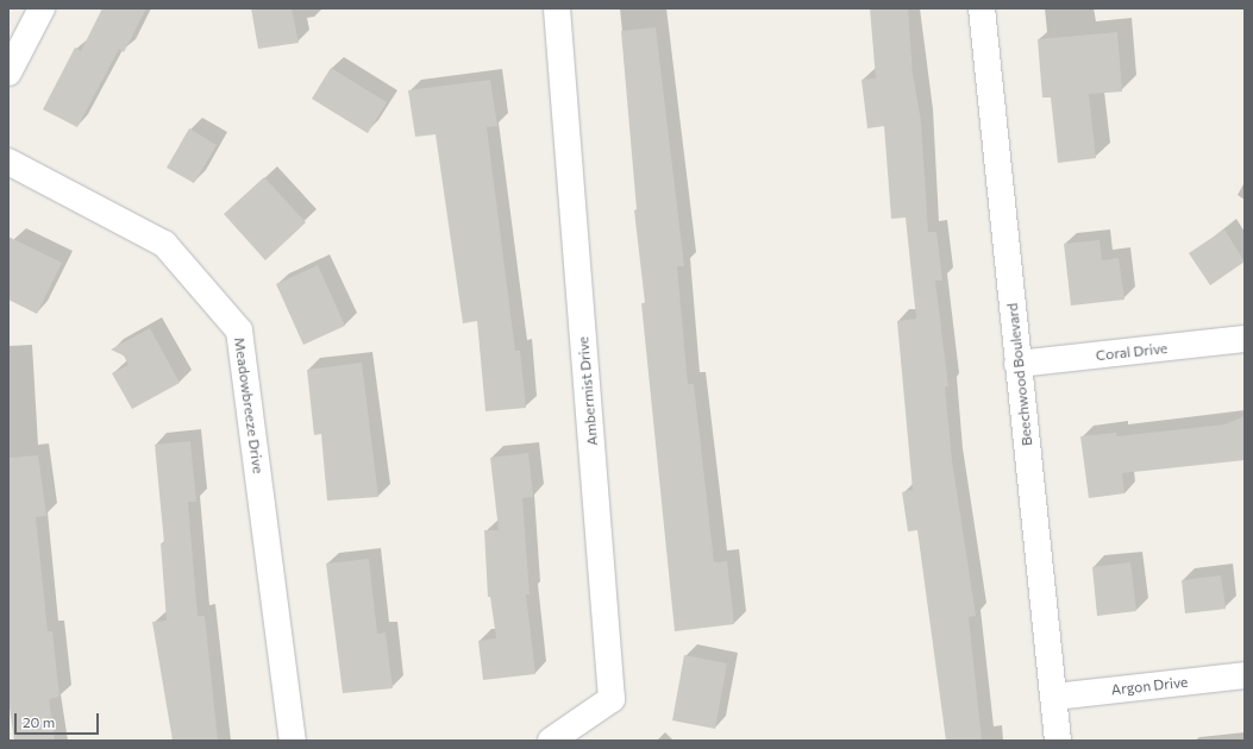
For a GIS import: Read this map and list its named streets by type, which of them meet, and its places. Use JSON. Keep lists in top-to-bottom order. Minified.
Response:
{"streets":{"street":["Coral Drive","Beechwood Boulevard","Ambermist Drive","Meadowbreeze Drive","Argon Drive"]},"crossings":[["Coral Drive","Beechwood Boulevard"],["Beechwood Boulevard","Argon Drive"]],"scale_bar":"20 m"}
